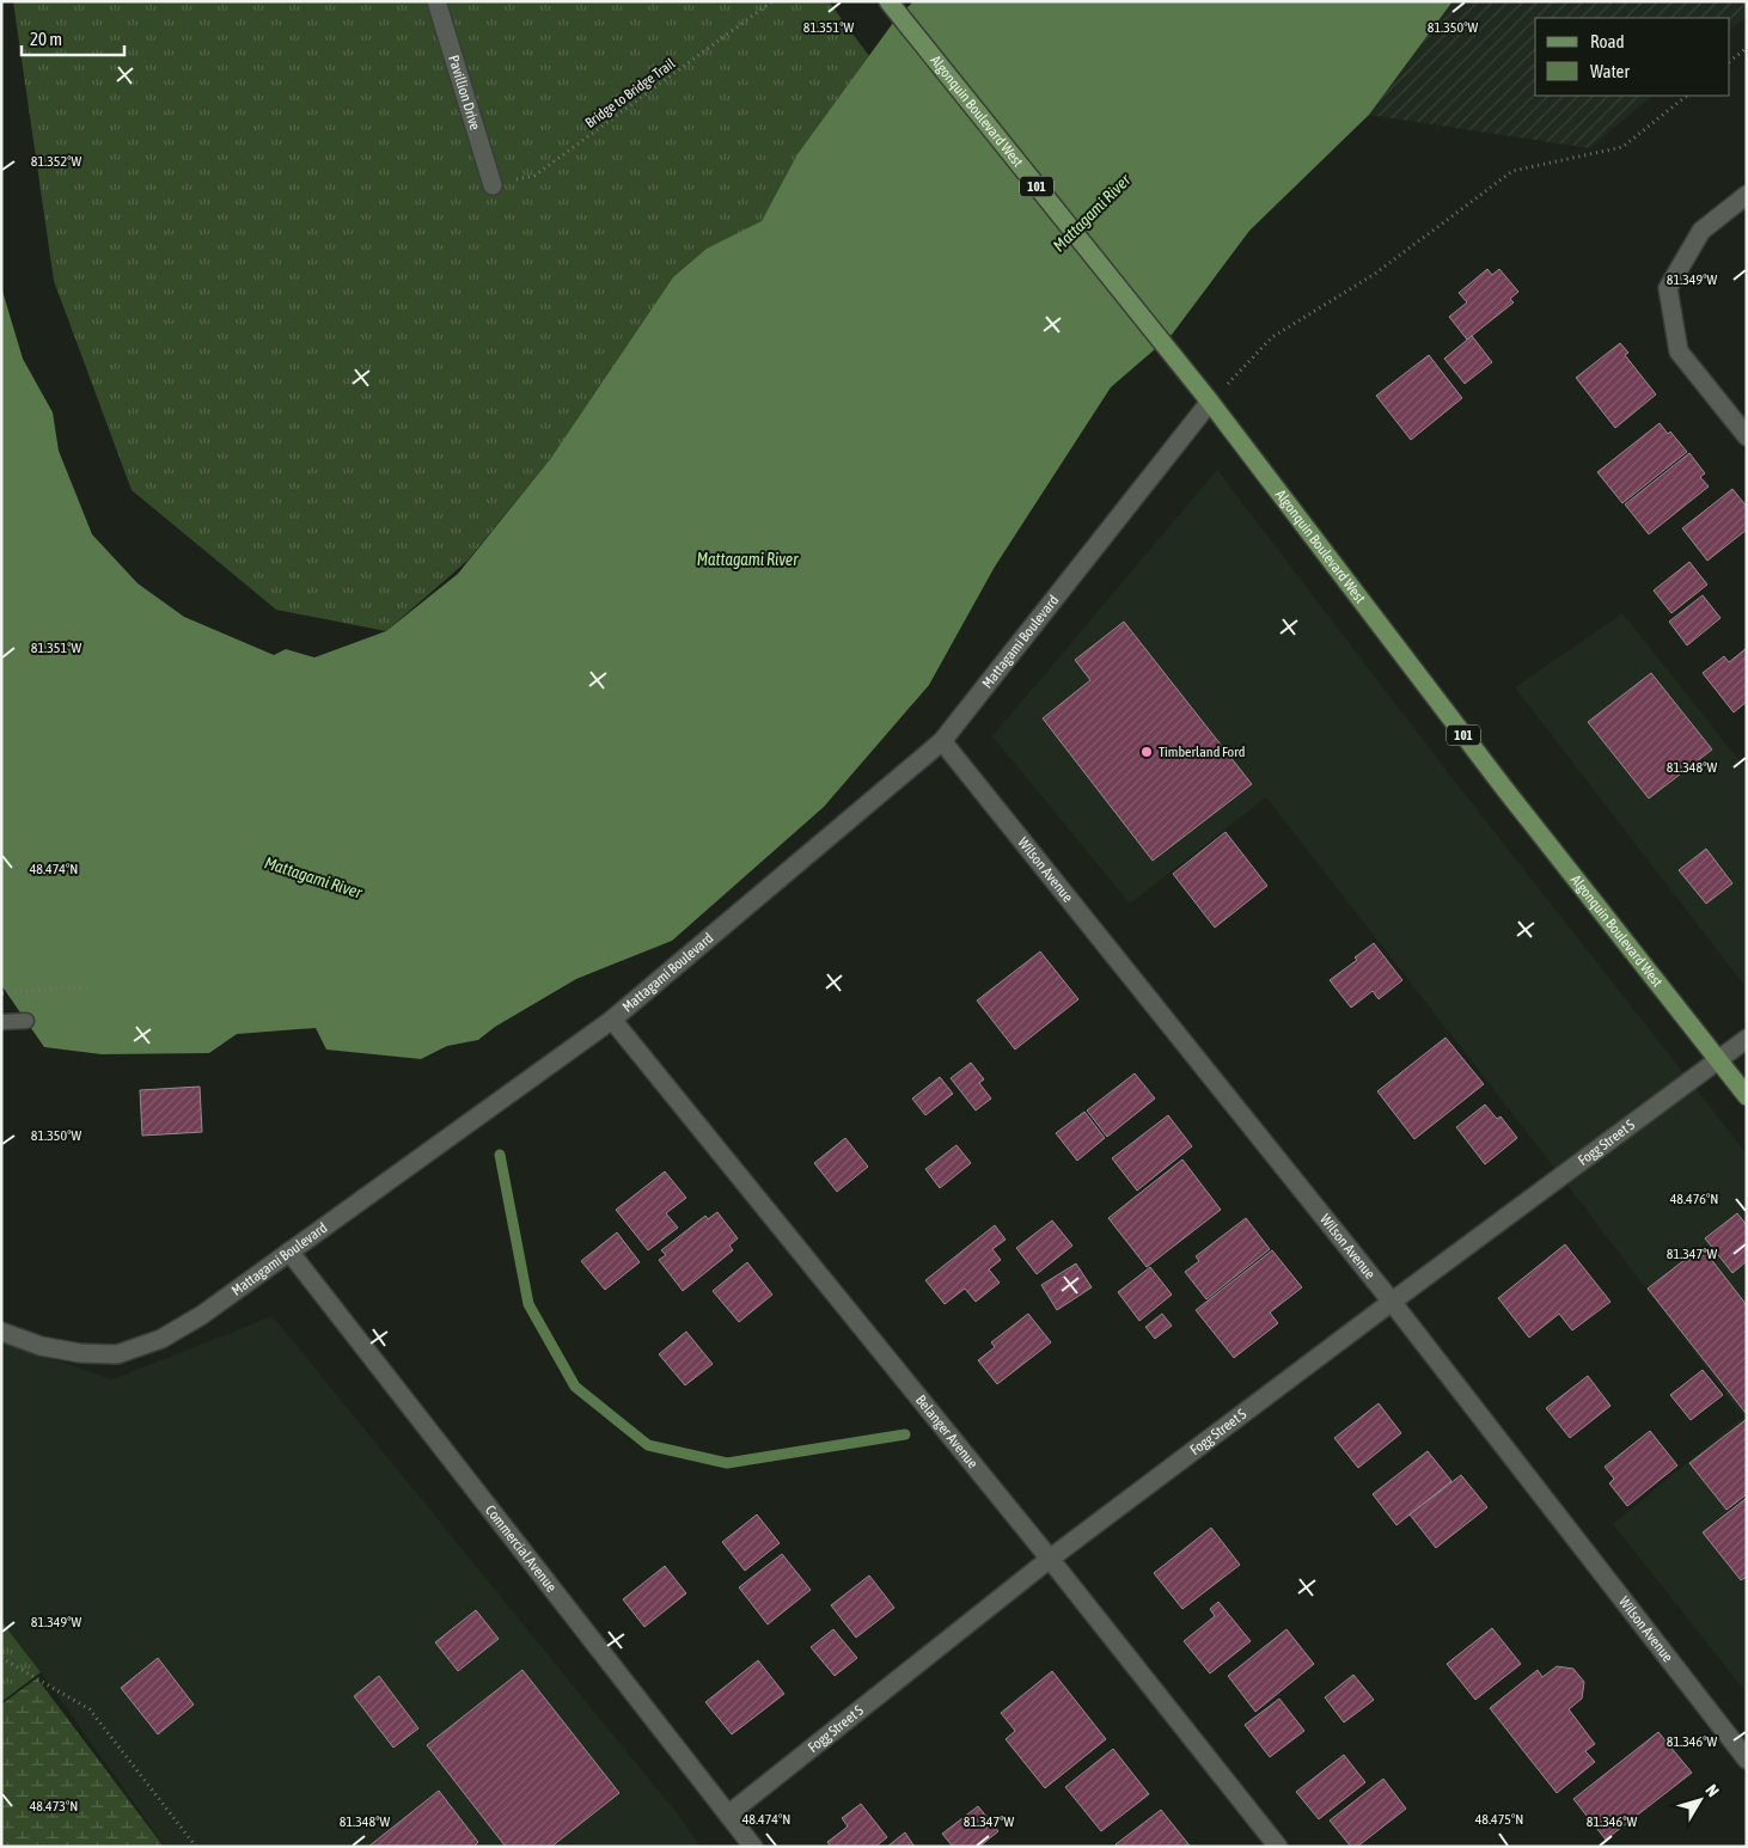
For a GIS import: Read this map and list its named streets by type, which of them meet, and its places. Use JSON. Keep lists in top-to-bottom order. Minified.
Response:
{"streets":{"main road":["Algonquin Boulevard West","101"],"street":["Pavillion Drive","Mattagami Boulevard","Wilson Avenue","Fogg Street S","Belanger Avenue","Commercial Avenue"],"path":["Bridge to Bridge Trail"]},"crossings":[["Pavillion Drive","Bridge to Bridge Trail"],["Algonquin Boulevard West","Mattagami Boulevard"],["Algonquin Boulevard West","Fogg Street S"],["Mattagami Boulevard","Wilson Avenue"],["Mattagami Boulevard","Belanger Avenue"],["Mattagami Boulevard","Commercial Avenue"],["Wilson Avenue","Fogg Street S"],["Fogg Street S","Belanger Avenue"],["Fogg Street S","Commercial Avenue"]],"water":["Mattagami River"],"places":["Timberland Ford"],"legend":["Road","Water"],"scale_bar":"20 m","north":"top right","coordinates":["81.351°W","81.350°W","81.352°W","81.349°W","81.348°W","48.474°N","48.476°N","81.347°W","81.346°W","48.473°N","48.475°N"]}
